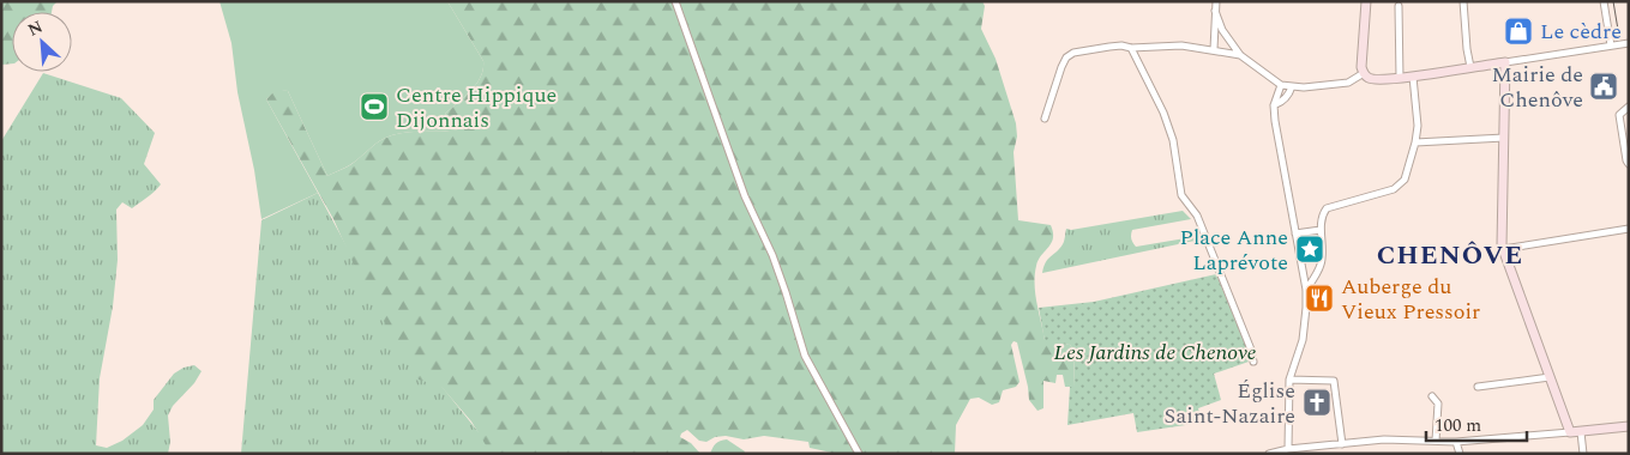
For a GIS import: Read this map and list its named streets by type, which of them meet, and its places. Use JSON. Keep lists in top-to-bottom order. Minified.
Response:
{"districts":["CHENÔVE"],"parks":["Les Jardins de Chenove"],"places":{"shop":["Le cèdre"],"public building":["Mairie de Chenôve"],"sports":["Centre Hippique Dijonnais"],"place":["Place Anne Laprévote"],"restaurant":["Auberge du Vieux Pressoir"],"church":["Église Saint-Nazaire"]},"scale_bar":"100 m","north":"top left"}
